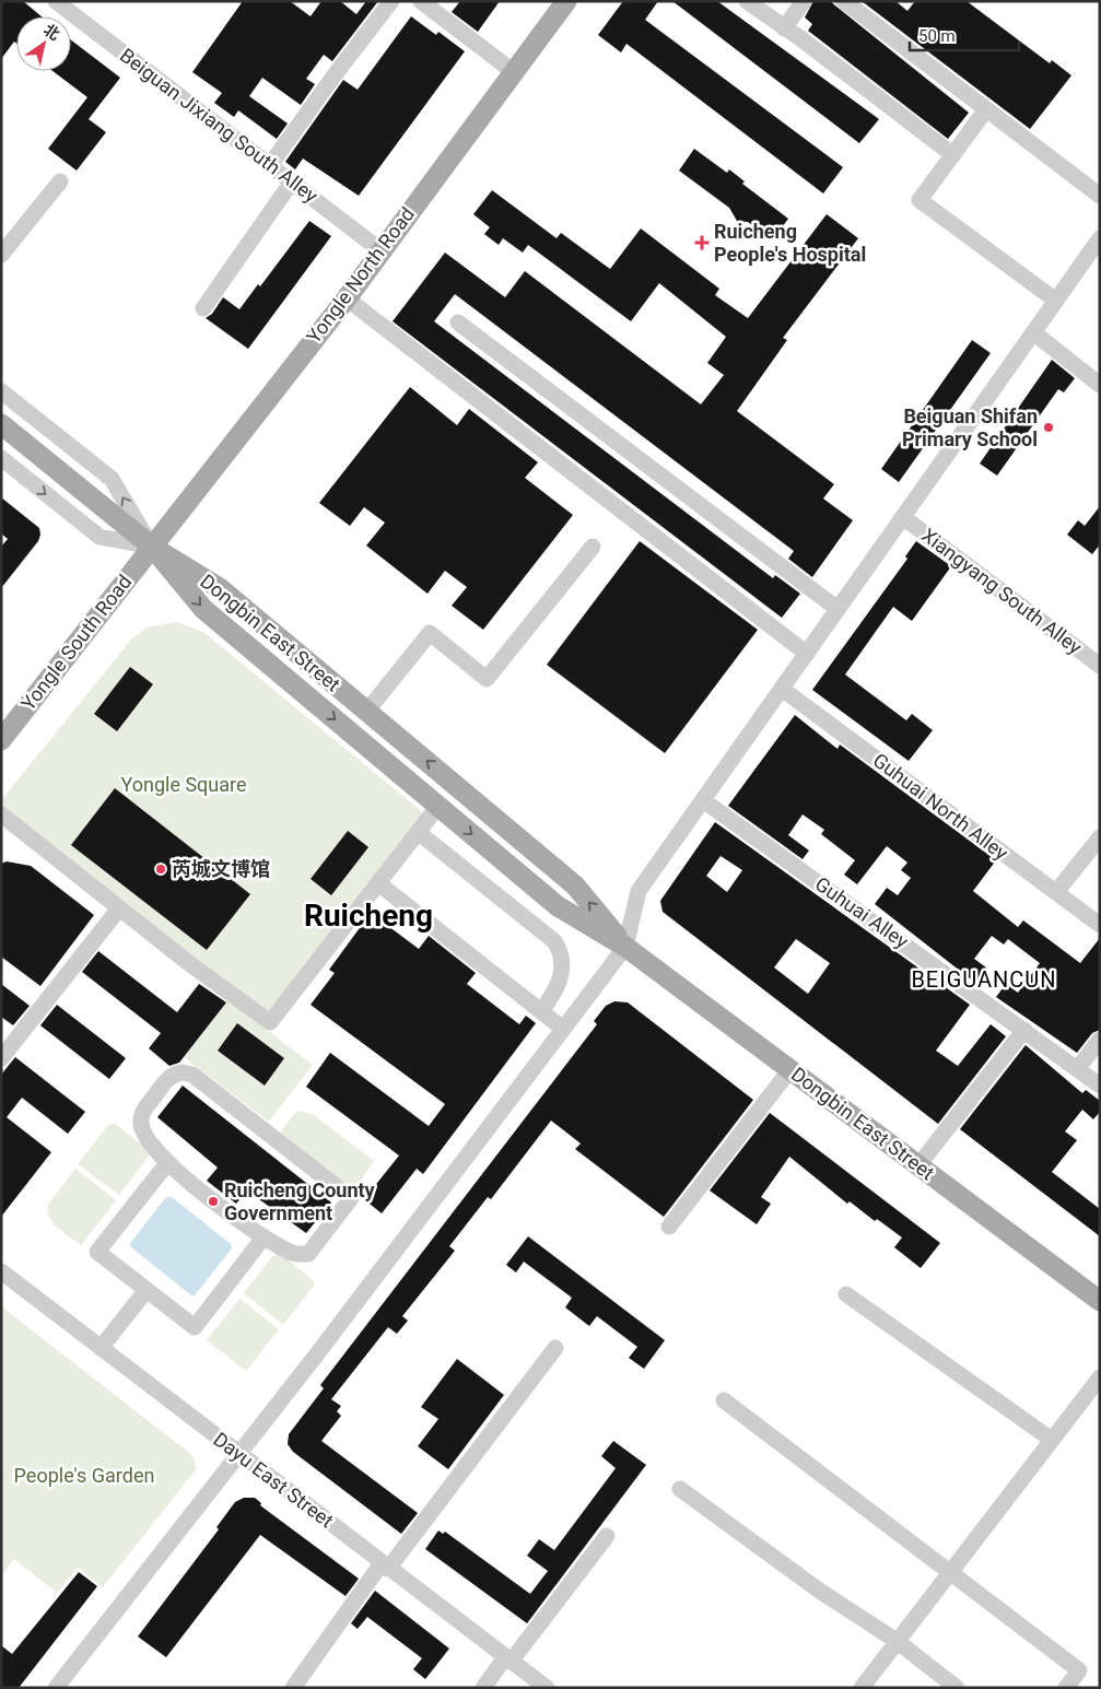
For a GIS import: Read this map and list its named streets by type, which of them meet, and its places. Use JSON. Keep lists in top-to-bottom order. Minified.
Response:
{"streets":{"main road":["Yongle North Road","Dongbin East Street","Yongle South Road"],"street":["Beiguan Jixiang South Alley","Xiangyang South Alley","Guhuai North Alley","Guhuai Alley","Dayu East Street"]},"crossings":[["Beiguan Jixiang South Alley","Yongle North Road"],["Yongle North Road","Dongbin East Street"],["Yongle North Road","Yongle South Road"],["Dongbin East Street","Yongle South Road"]],"districts":["Ruicheng","BEIGUANCUN"],"parks":["Yongle Square","People's Garden"],"places":{"health":["Ruicheng People's Hospital"],"other":["Beiguan Shifan Primary School","芮城文博馆","Ruicheng County Government"]},"scale_bar":"50 m","north":"top right"}
